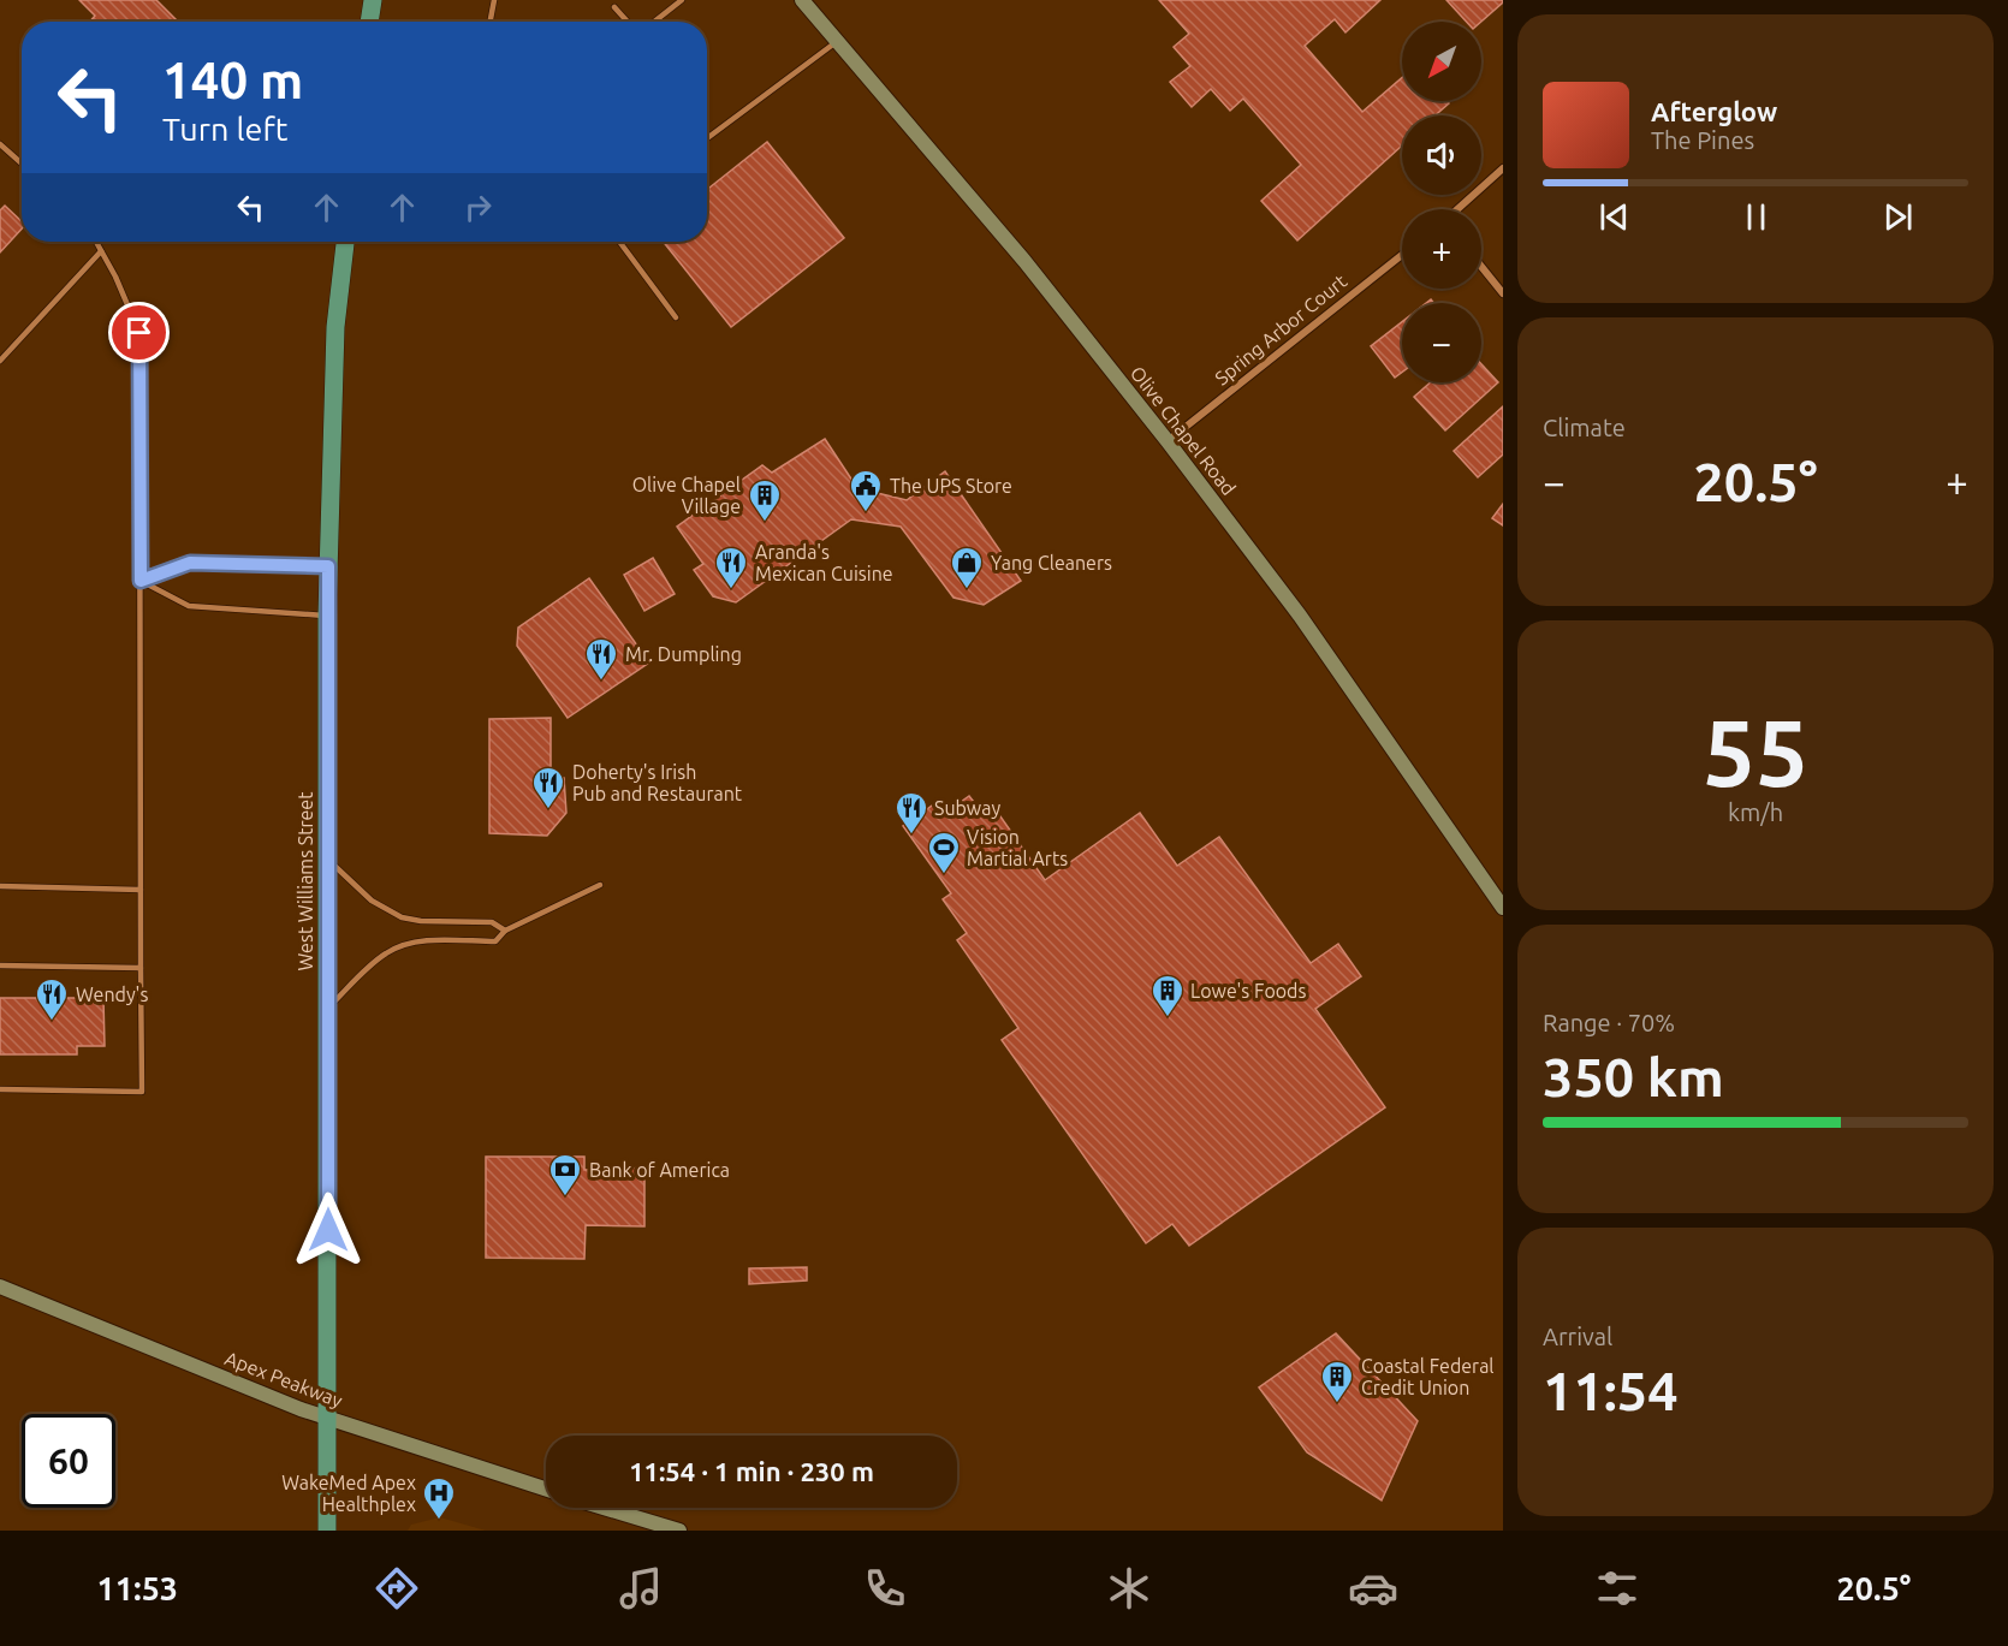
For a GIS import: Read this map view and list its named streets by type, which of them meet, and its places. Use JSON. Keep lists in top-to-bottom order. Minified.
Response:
{"streets":{"main road":["Olive Chapel Road","West Williams Street","Apex Peakway"],"street":["Spring Arbor Court"]},"crossings":[["Spring Arbor Court","Olive Chapel Road"],["West Williams Street","Apex Peakway"]],"places":{"public building":["The UPS Store"],"building":["Olive Chapel Village","Lowe's Foods","Coastal Federal Credit Union"],"restaurant":["Aranda's Mexican Cuisine","Mr. Dumpling","Doherty's Irish Pub and Restaurant","Subway","Wendy's"],"shop":["Yang Cleaners"],"sports":["Vision Martial Arts"],"bank":["Bank of America"],"hospital":["WakeMed Apex Healthplex"]},"north":"bottom left","page":{"map_buttons":["+","−"],"turn":["140 m","Turn left"],"song":["Afterglow","The Pines"],"tile":["Climate",["55","km/h"],["Range · 70%","350 km"],["Arrival","11:54"]],"heat":["−","20.5°","+"],"limit":"60","trip":"11:54 · 1 min · 230 m","tabs":["11:53","20.5°"]}}
